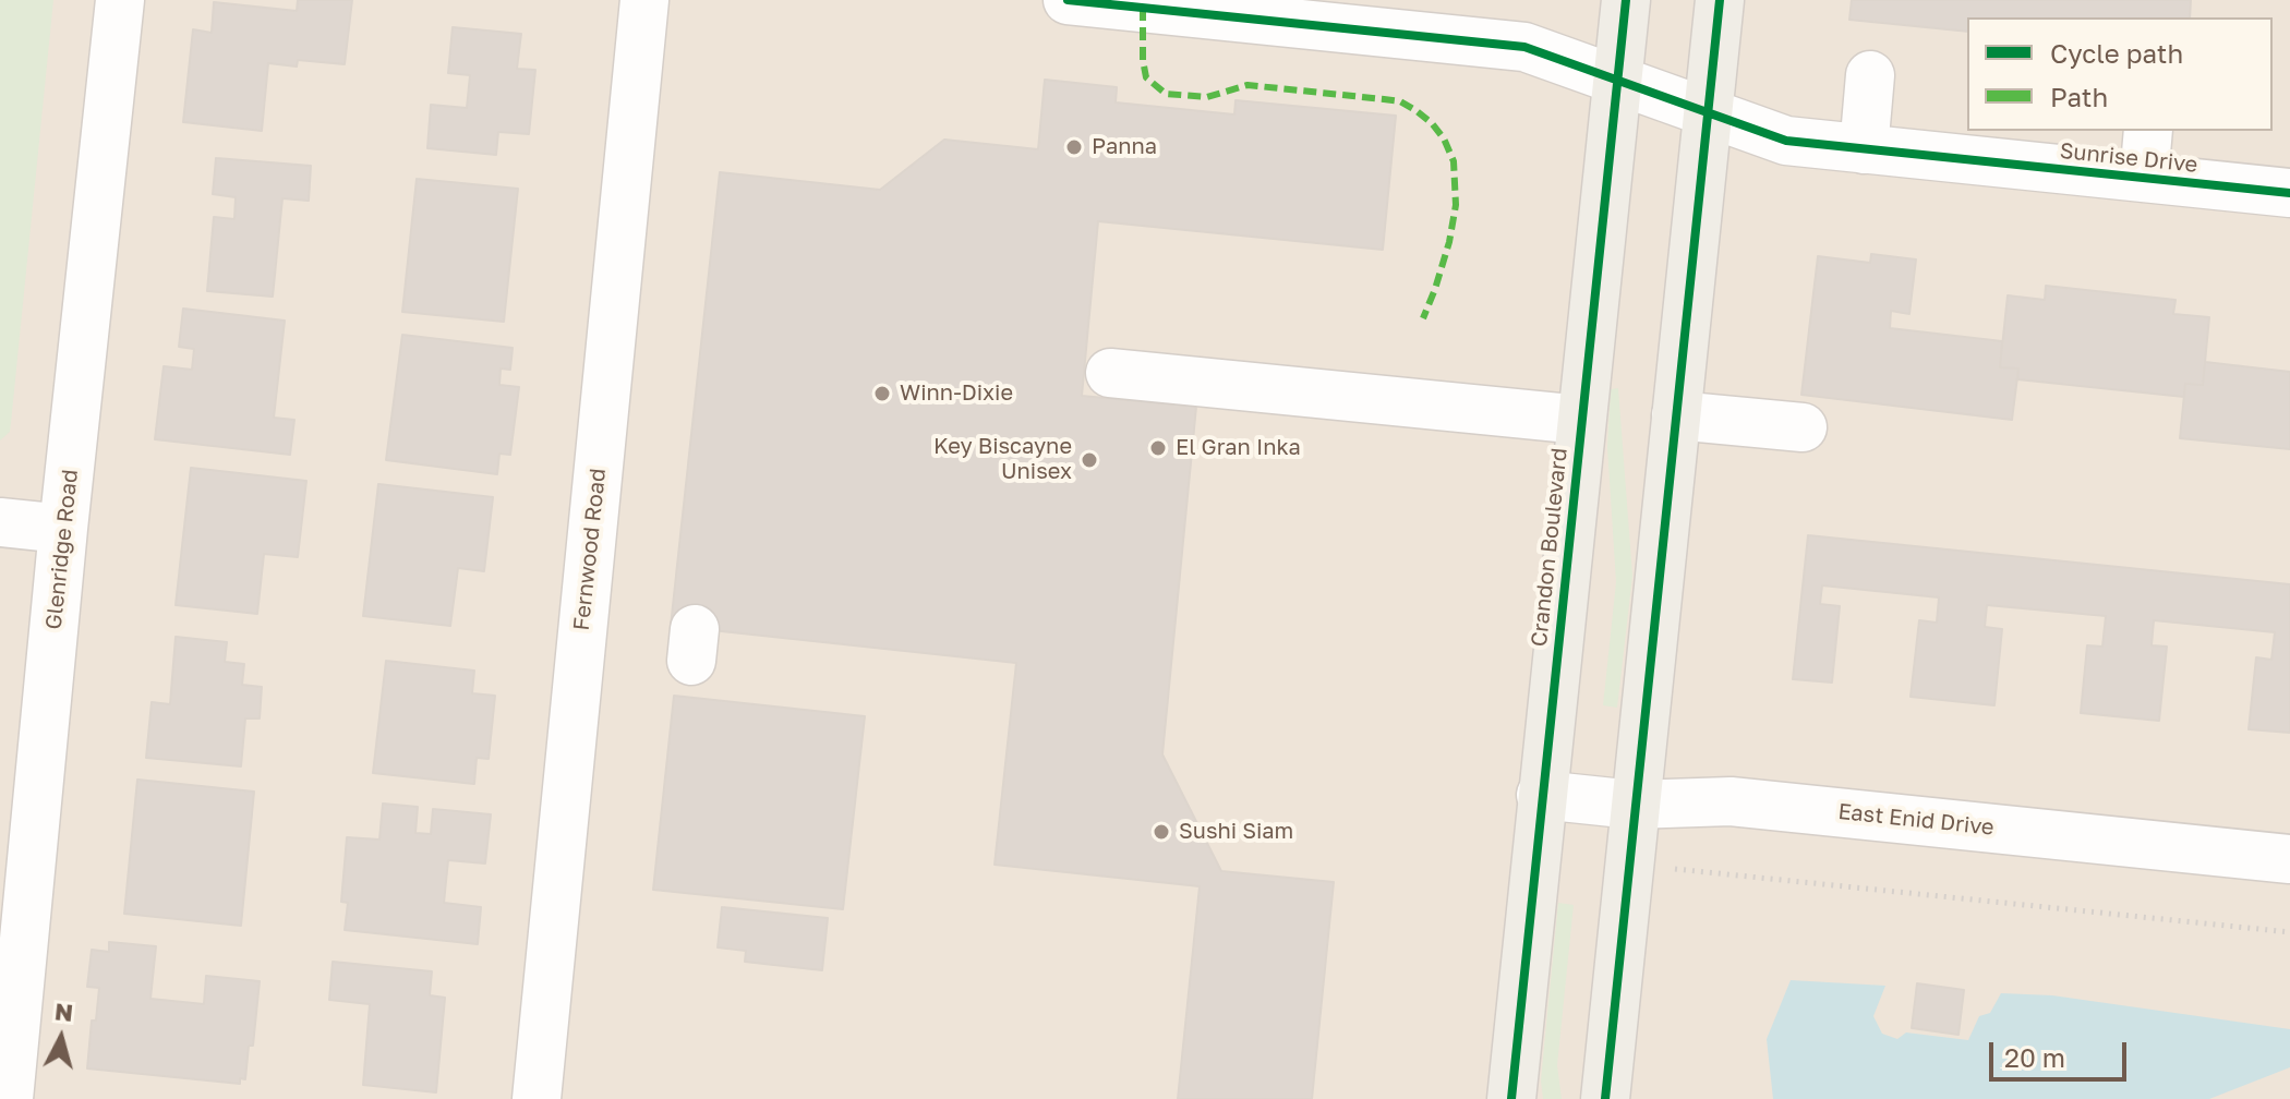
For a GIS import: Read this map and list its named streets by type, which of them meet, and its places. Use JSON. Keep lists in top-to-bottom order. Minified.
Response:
{"streets":{"main road":["Crandon Boulevard"],"street":["Sunrise Drive","Glenridge Road","Fernwood Road","East Enid Drive"]},"crossings":[["Sunrise Drive","Crandon Boulevard"],["Crandon Boulevard","East Enid Drive"]],"places":["Panna","Winn-Dixie","El Gran Inka","Key Biscayne Unisex","Sushi Siam"],"legend":["Cycle path","Path"],"scale_bar":"20 m","north":"top"}
